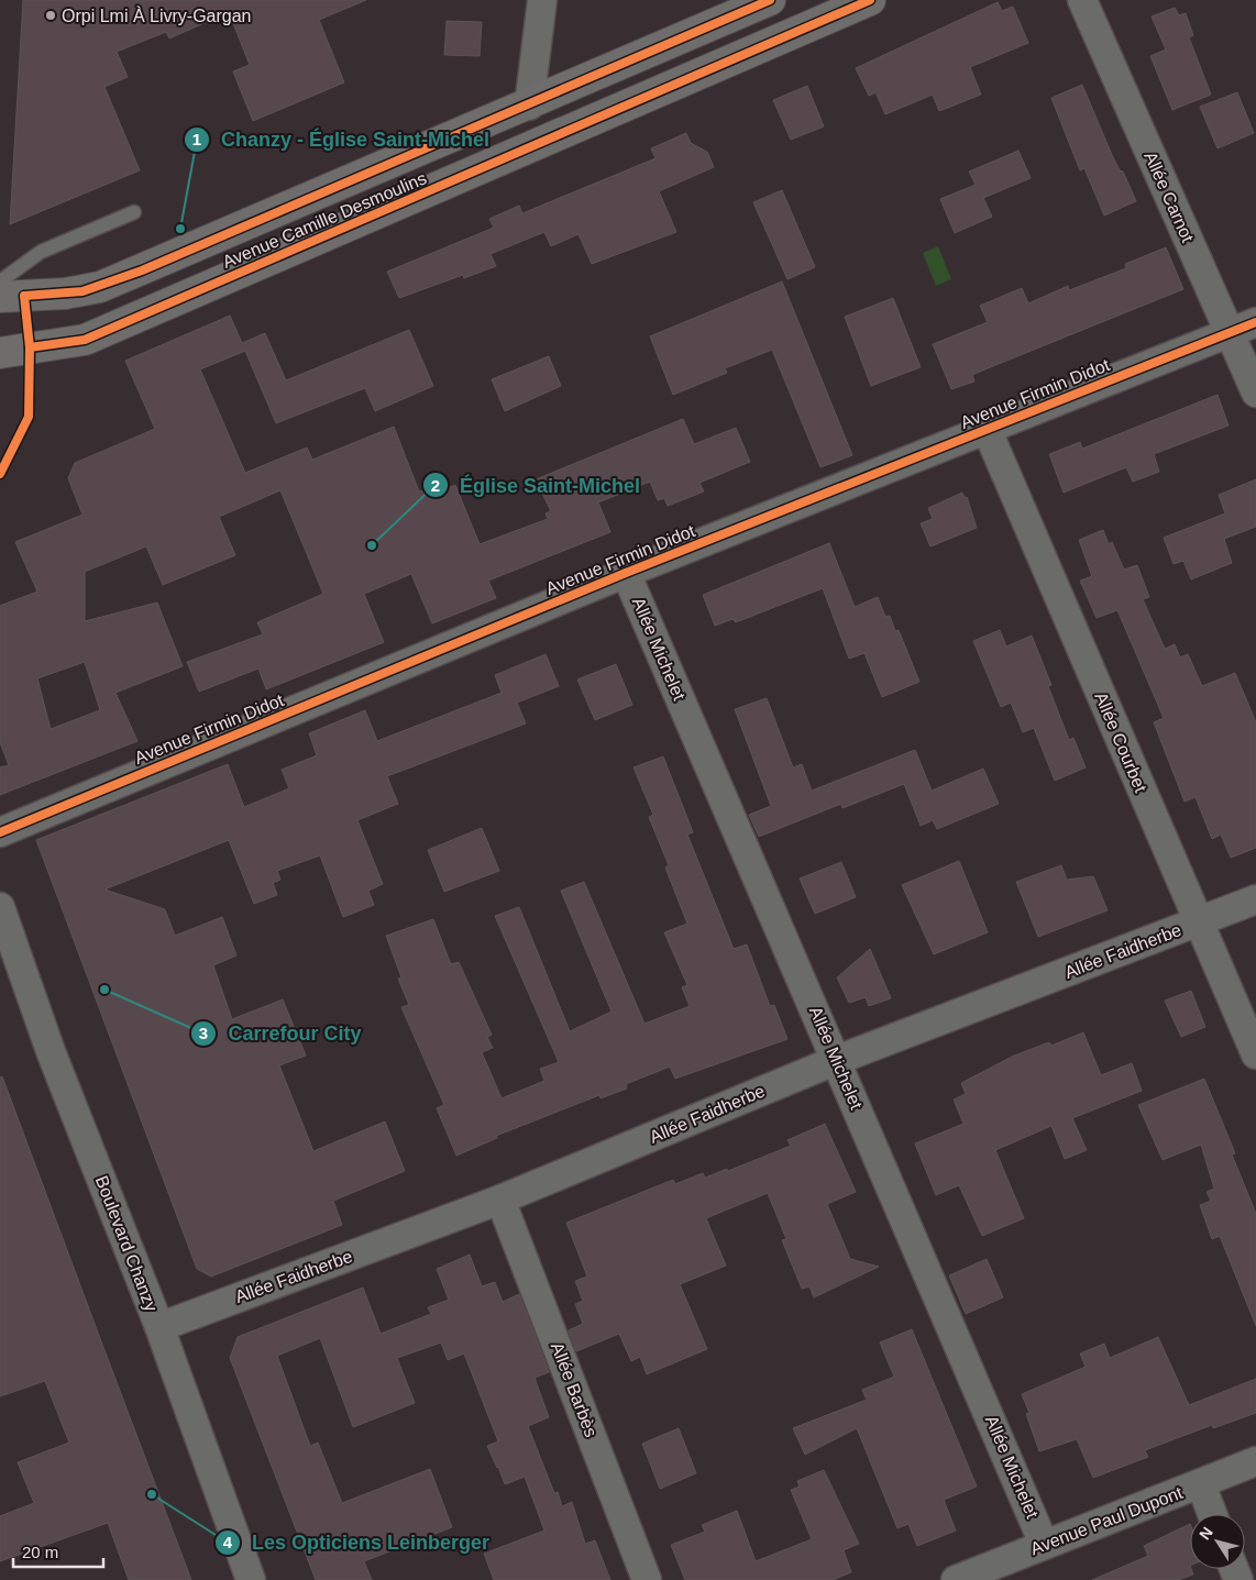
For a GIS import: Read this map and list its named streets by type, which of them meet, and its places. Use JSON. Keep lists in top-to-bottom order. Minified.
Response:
{"streets":{"main road":["Avenue Camille Desmoulins"],"street":["Allée Carnot","Avenue Firmin Didot","Allée Michelet","Allée Courbet","Allée Faidherbe","Boulevard Chanzy","Allée Barbès","Avenue Paul Dupont"]},"crossings":[["Allée Carnot","Avenue Firmin Didot"],["Avenue Firmin Didot","Allée Michelet"],["Avenue Firmin Didot","Allée Courbet"],["Allée Michelet","Allée Faidherbe"],["Allée Michelet","Avenue Paul Dupont"],["Allée Courbet","Allée Faidherbe"],["Allée Faidherbe","Boulevard Chanzy"],["Allée Faidherbe","Allée Barbès"]],"places":["Orpi Lmi À Livry-Gargan","Chanzy - Église Saint-Michel","Église Saint-Michel","Carrefour City","Les Opticiens Leinberger"],"scale_bar":"20 m","north":"top left"}
